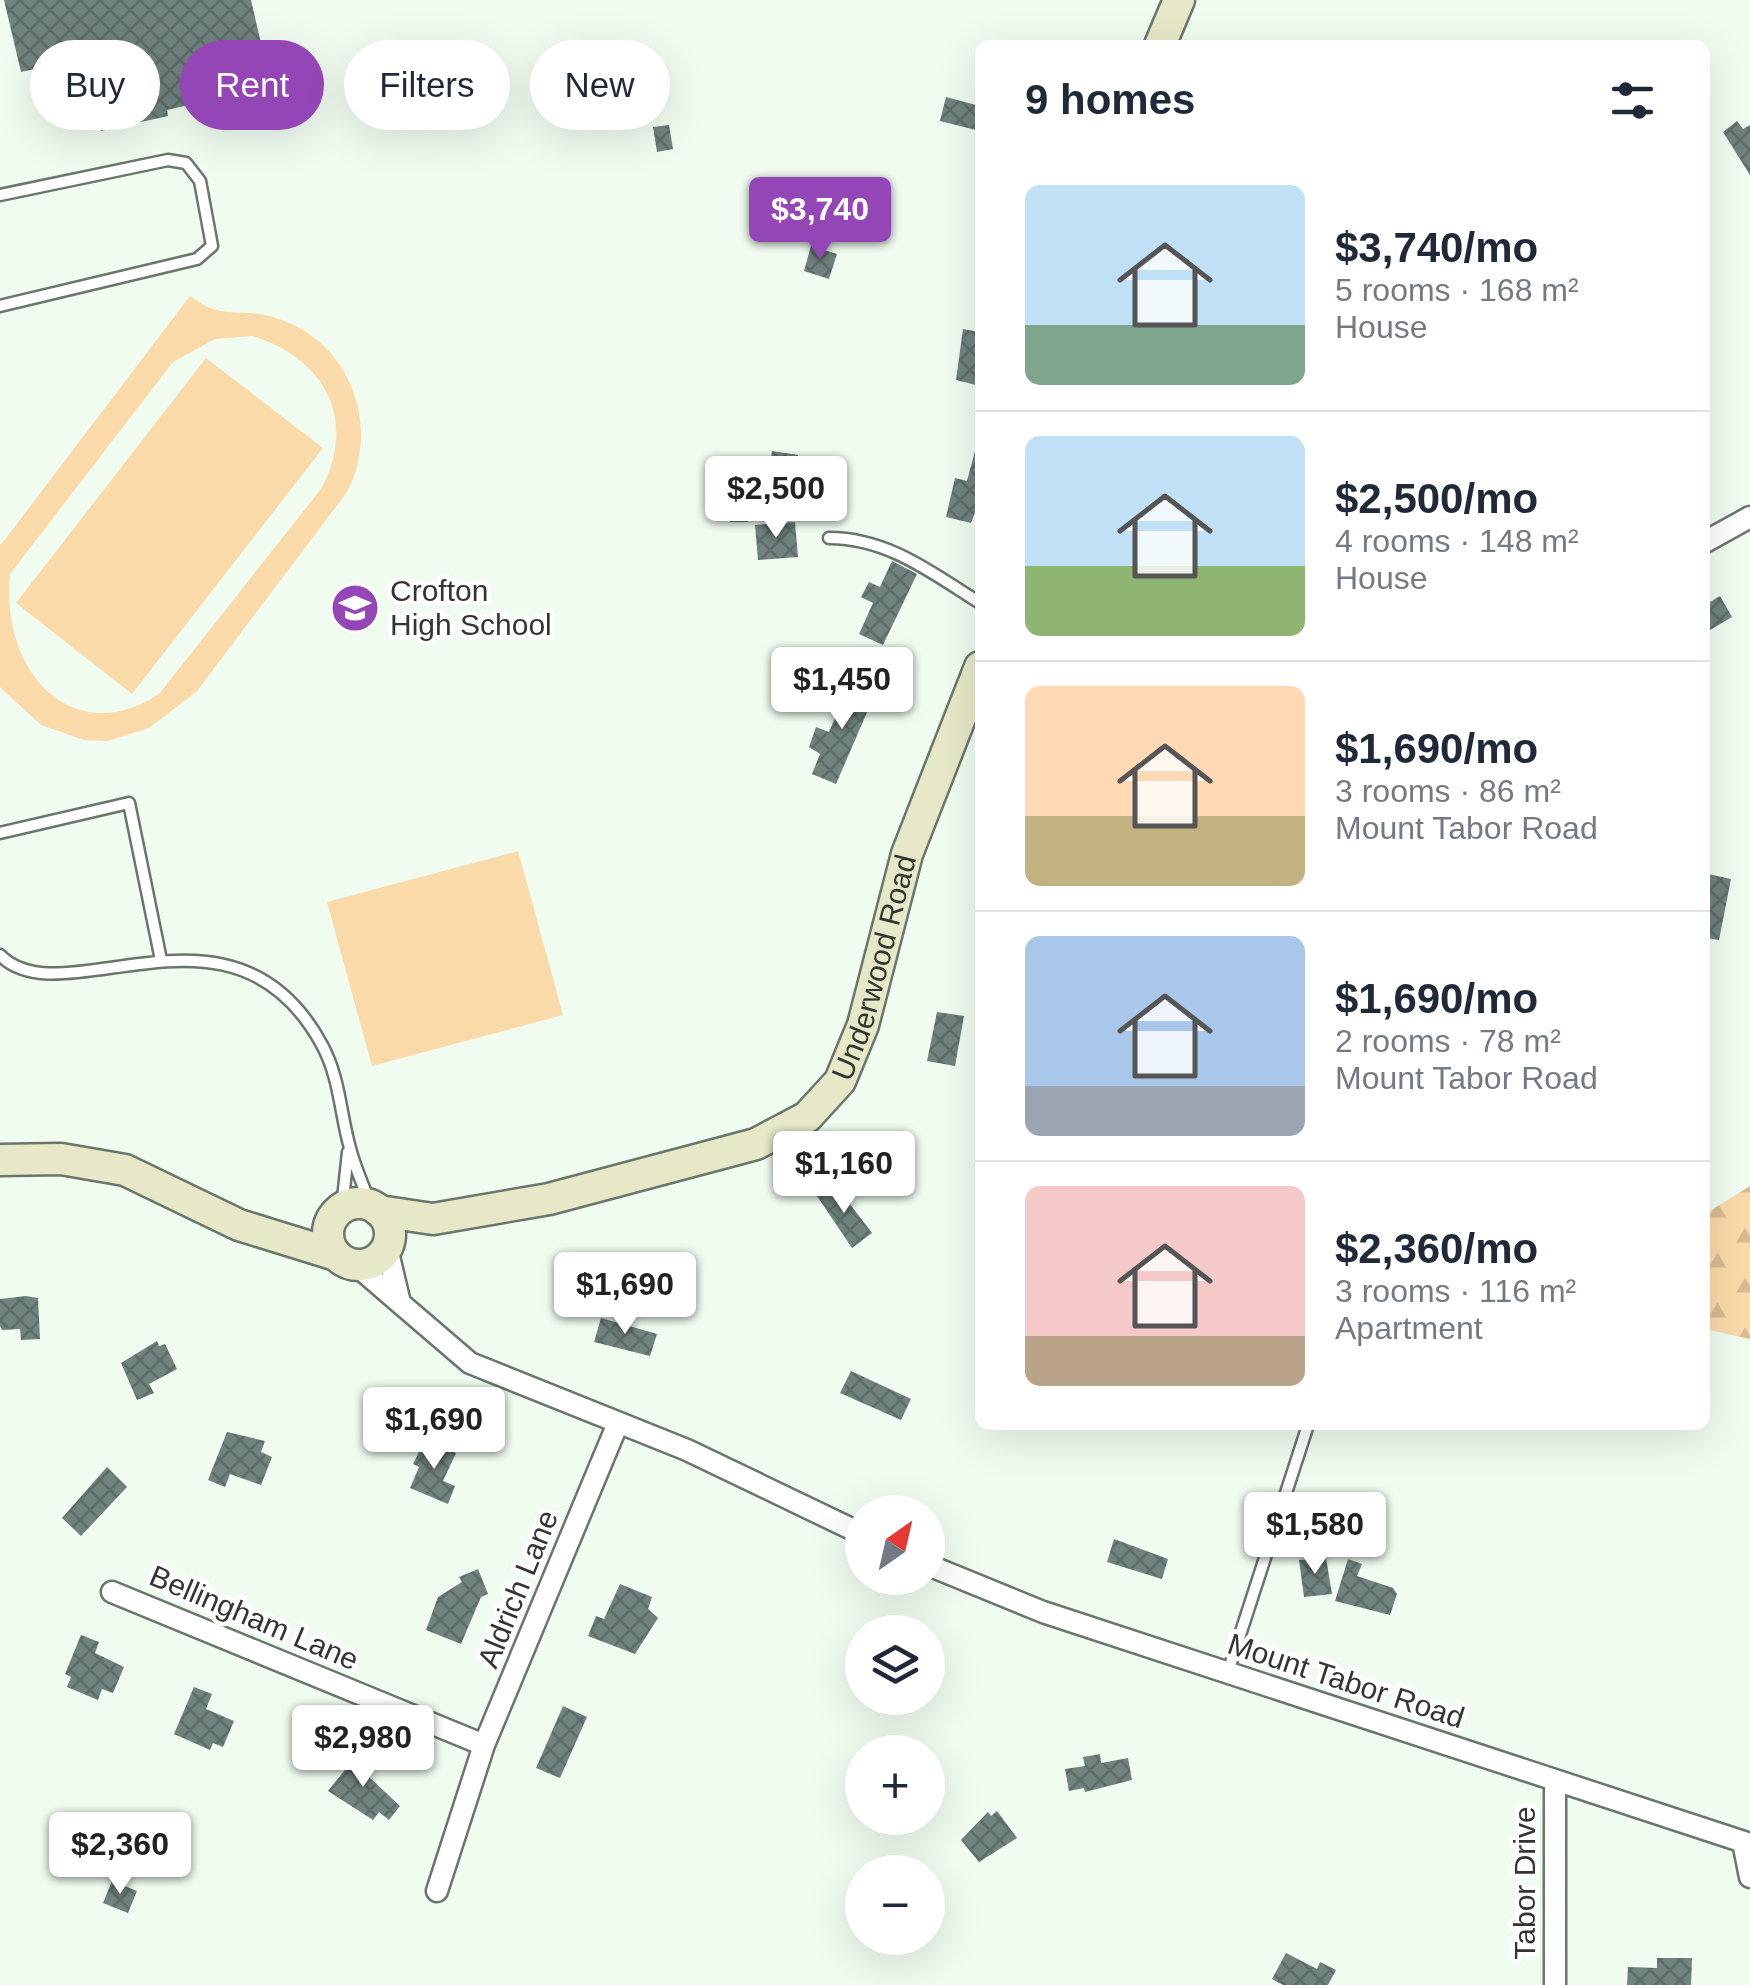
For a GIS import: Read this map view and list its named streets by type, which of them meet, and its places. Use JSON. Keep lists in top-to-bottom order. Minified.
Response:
{"streets":{"street":["Underwood Road","Aldrich Lane","Bellingham Lane","Mount Tabor Road","Tabor Drive"]},"crossings":[["Aldrich Lane","Bellingham Lane"],["Mount Tabor Road","Tabor Drive"]],"places":{"school or university":["Crofton High School"]},"north":"top right","page":{"chip":["Buy","Rent","Filters","New"],"heading":"9 homes","list":[{"name":"$3,740/mo","note":"5 rooms · 168 m² · House"},{"name":"$2,500/mo","note":"4 rooms · 148 m² · House"},{"name":"$1,690/mo","note":"3 rooms · 86 m² · Mount Tabor Road"},{"name":"$1,690/mo","note":"2 rooms · 78 m² · Mount Tabor Road"},{"name":"$2,360/mo","note":"3 rooms · 116 m² · Apartment"}],"price":["$3,740","$2,500","$1,450","$1,160","$1,690","$1,690","$1,580","$2,980","$2,360"],"map_buttons":["+","−"]}}
